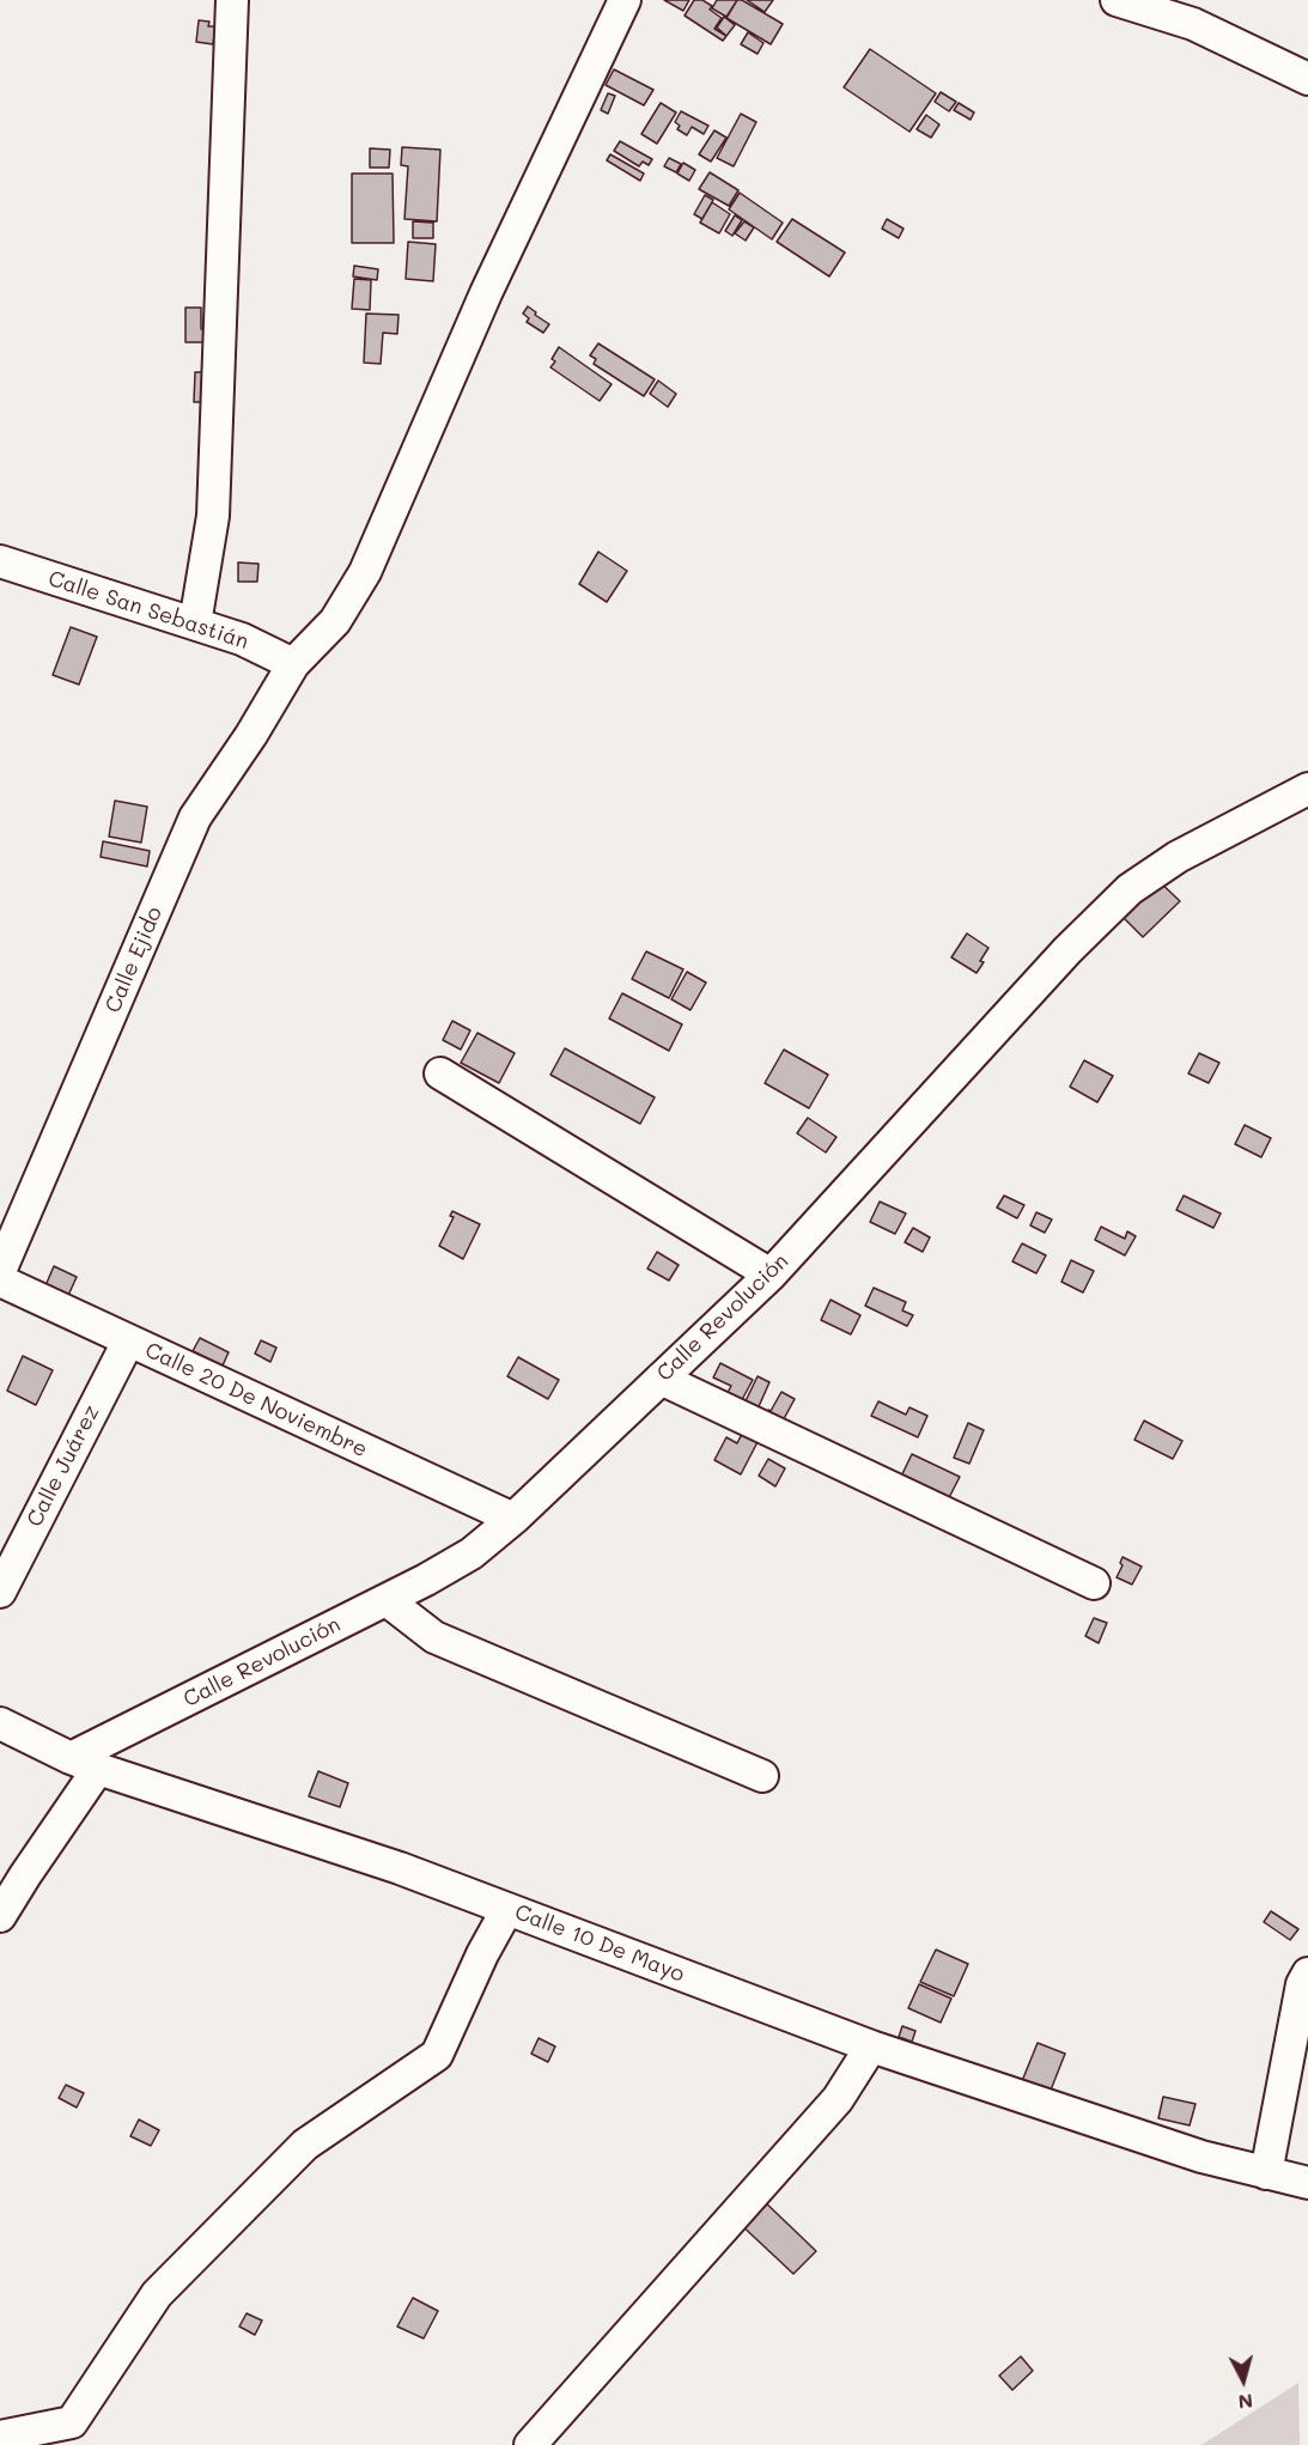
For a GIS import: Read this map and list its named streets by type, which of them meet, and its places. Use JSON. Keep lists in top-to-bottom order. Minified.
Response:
{"streets":{"street":["Calle San Sebastián","Calle Ejido","Calle Revolución","Calle 20 De Noviembre","Calle Juárez","Calle 10 De Mayo"]},"crossings":[["Calle San Sebastián","Calle Ejido"],["Calle Revolución","Calle 20 De Noviembre"],["Calle Revolución","Calle 10 De Mayo"],["Calle 20 De Noviembre","Calle Juárez"]],"north":"bottom"}
